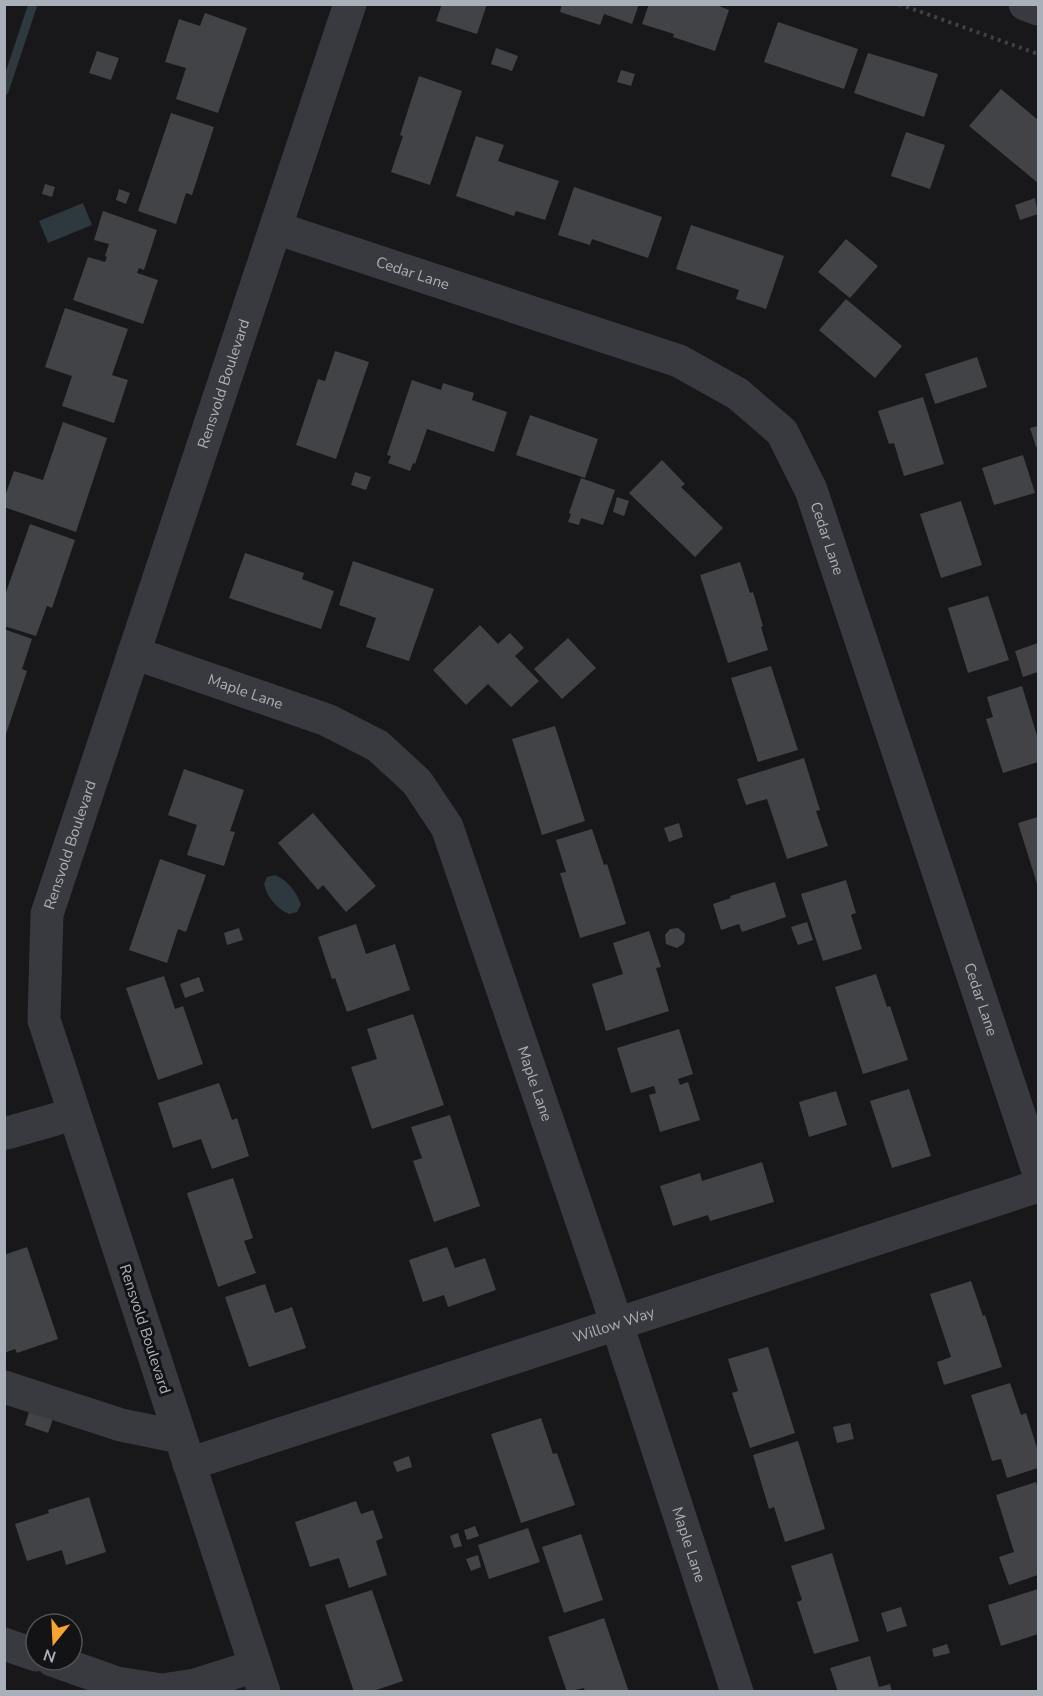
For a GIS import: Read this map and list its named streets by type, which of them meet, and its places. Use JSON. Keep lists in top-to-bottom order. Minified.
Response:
{"streets":{"street":["Cedar Lane","Rensvold Boulevard","Maple Lane","Willow Way"]},"crossings":[["Cedar Lane","Rensvold Boulevard"],["Rensvold Boulevard","Maple Lane"],["Rensvold Boulevard","Willow Way"],["Maple Lane","Willow Way"]],"north":"bottom"}
